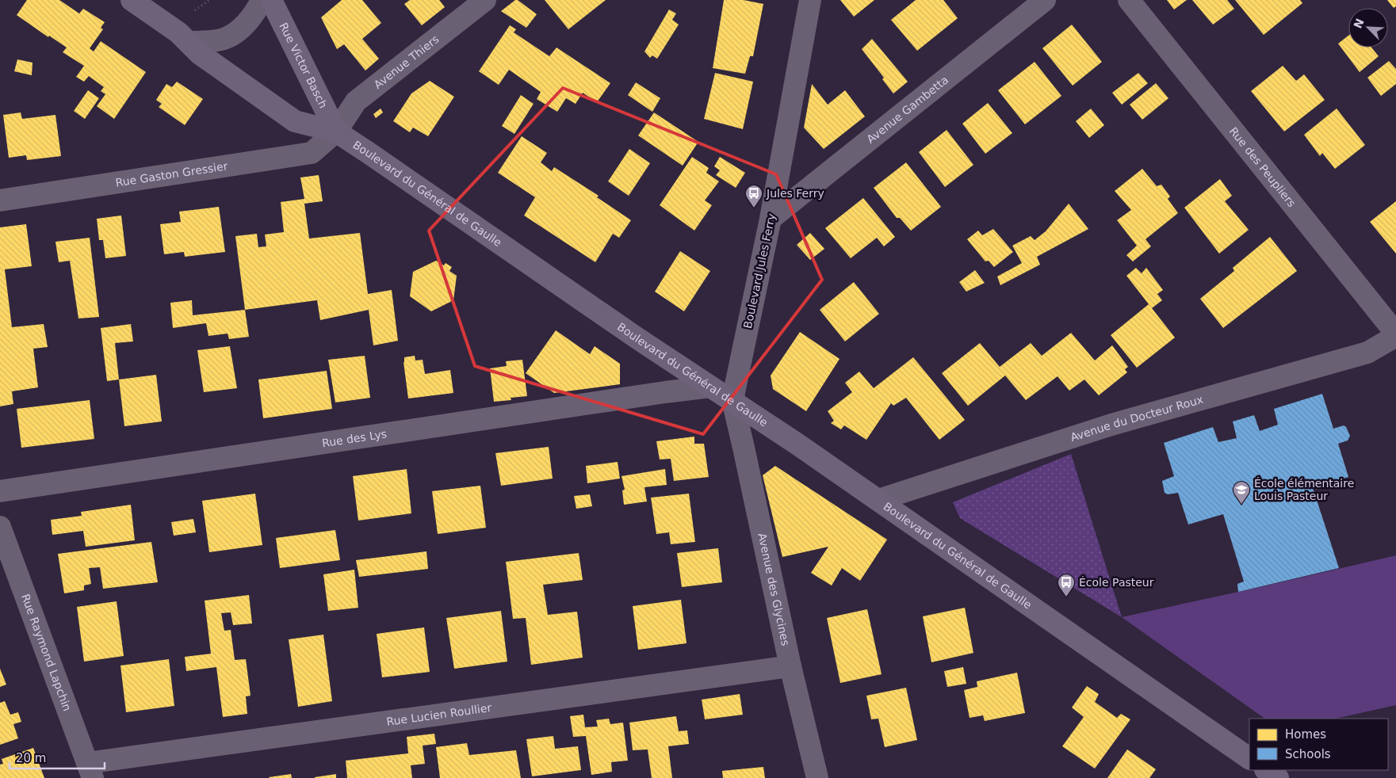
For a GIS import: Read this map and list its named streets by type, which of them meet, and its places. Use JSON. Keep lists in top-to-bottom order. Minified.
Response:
{"streets":{"street":["Avenue Thiers","Rue Victor Basch","Avenue Gambetta","Rue des Peupliers","Rue Gaston Gressier","Boulevard du Général de Gaulle","Boulevard Jules Ferry","Avenue du Docteur Roux","Rue des Lys","Avenue des Glycines","Rue Raymond Lapchin","Rue Lucien Roullier"]},"crossings":[["Avenue Thiers","Rue Victor Basch"],["Avenue Thiers","Rue Gaston Gressier"],["Avenue Thiers","Boulevard du Général de Gaulle"],["Rue Victor Basch","Rue Gaston Gressier"],["Rue Victor Basch","Boulevard du Général de Gaulle"],["Avenue Gambetta","Boulevard Jules Ferry"],["Rue des Peupliers","Avenue du Docteur Roux"],["Rue Gaston Gressier","Boulevard du Général de Gaulle"],["Boulevard du Général de Gaulle","Boulevard Jules Ferry"],["Boulevard du Général de Gaulle","Avenue du Docteur Roux"],["Boulevard du Général de Gaulle","Rue des Lys"],["Boulevard du Général de Gaulle","Avenue des Glycines"],["Boulevard Jules Ferry","Avenue des Glycines"],["Avenue des Glycines","Rue Lucien Roullier"],["Rue Raymond Lapchin","Rue Lucien Roullier"]],"places":{"bus stop":["Jules Ferry","École Pasteur"],"school or university":["École élémentaire Louis Pasteur"]},"legend":["Homes","Schools"],"scale_bar":"20 m","north":"top left"}
